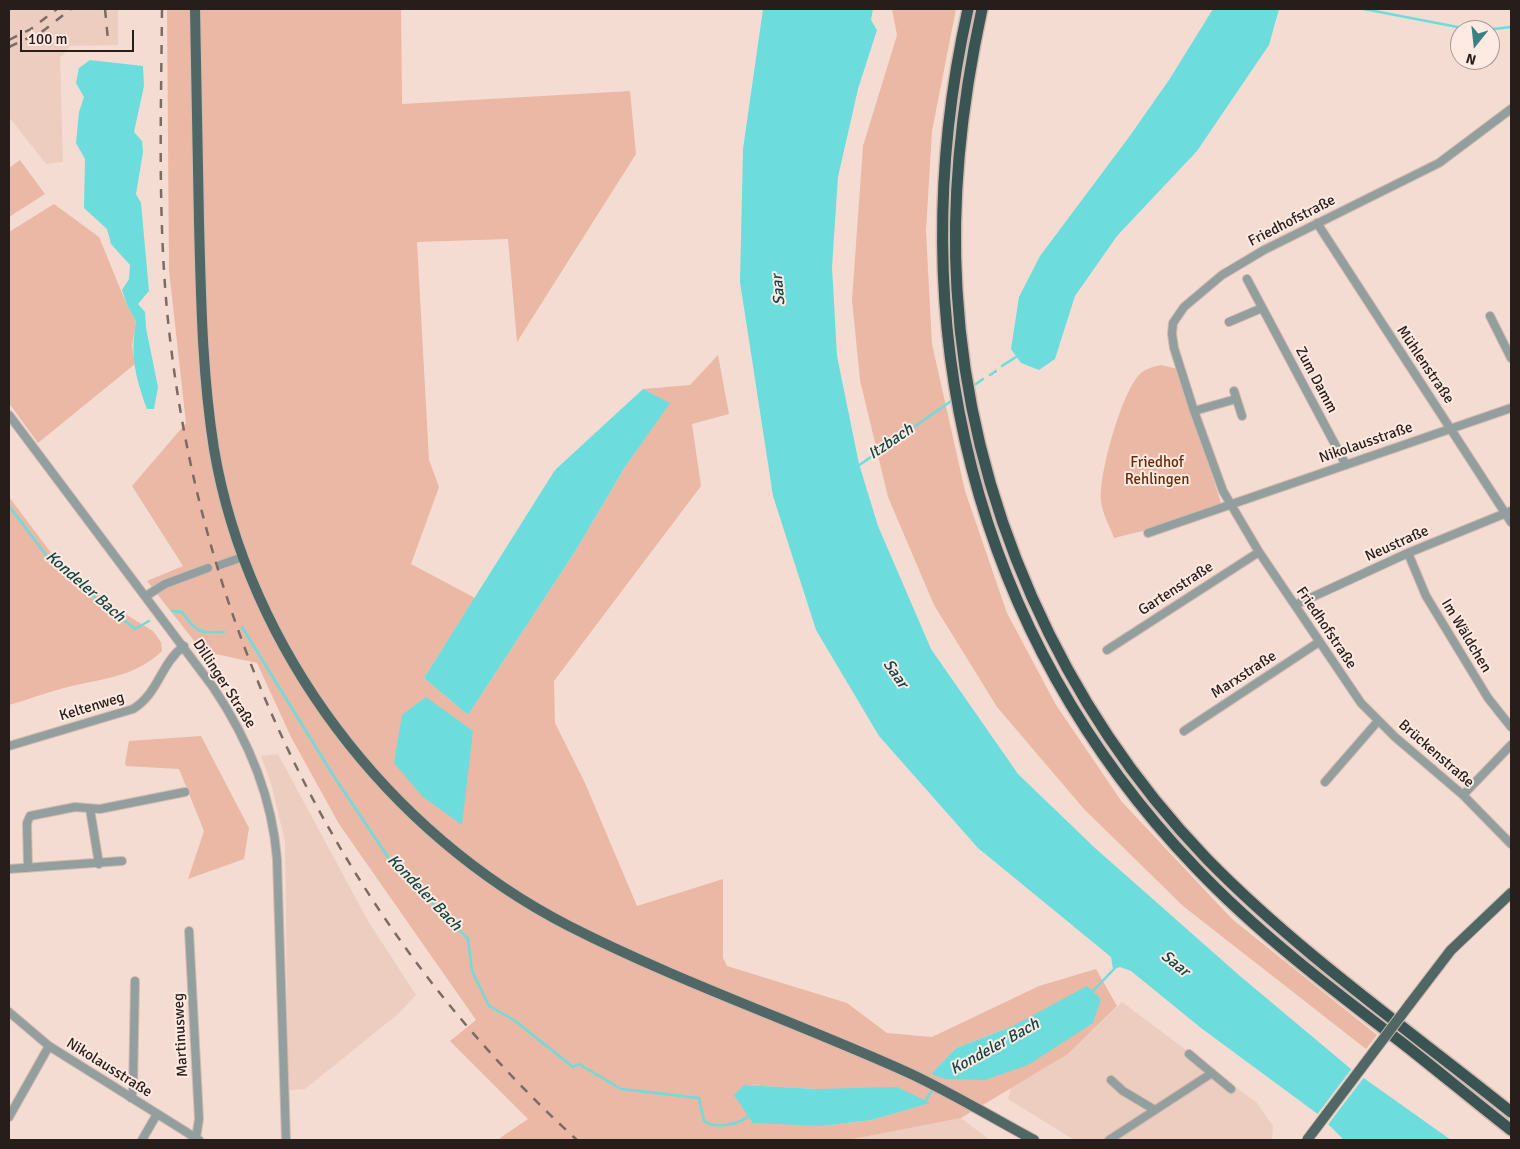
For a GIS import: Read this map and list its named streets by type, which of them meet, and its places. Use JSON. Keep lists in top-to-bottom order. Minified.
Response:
{"streets":{"street":["Friedhofstraße","Mühlenstraße","Zum Damm","Nikolausstraße","Neustraße","Gartenstraße","Im Wäldchen","Marxstraße","Dillinger Straße","Keltenweg","Brückenstraße","Martinusweg"]},"crossings":[["Friedhofstraße","Mühlenstraße"],["Friedhofstraße","Nikolausstraße"],["Friedhofstraße","Neustraße"],["Friedhofstraße","Gartenstraße"],["Friedhofstraße","Marxstraße"],["Friedhofstraße","Brückenstraße"],["Mühlenstraße","Nikolausstraße"],["Mühlenstraße","Neustraße"],["Zum Damm","Nikolausstraße"],["Nikolausstraße","Martinusweg"],["Neustraße","Im Wäldchen"],["Dillinger Straße","Keltenweg"]],"water":["Saar","Itzbach","Kondeler Bach"],"parks":["Friedhof Rehlingen"],"scale_bar":"100 m","north":"bottom"}
